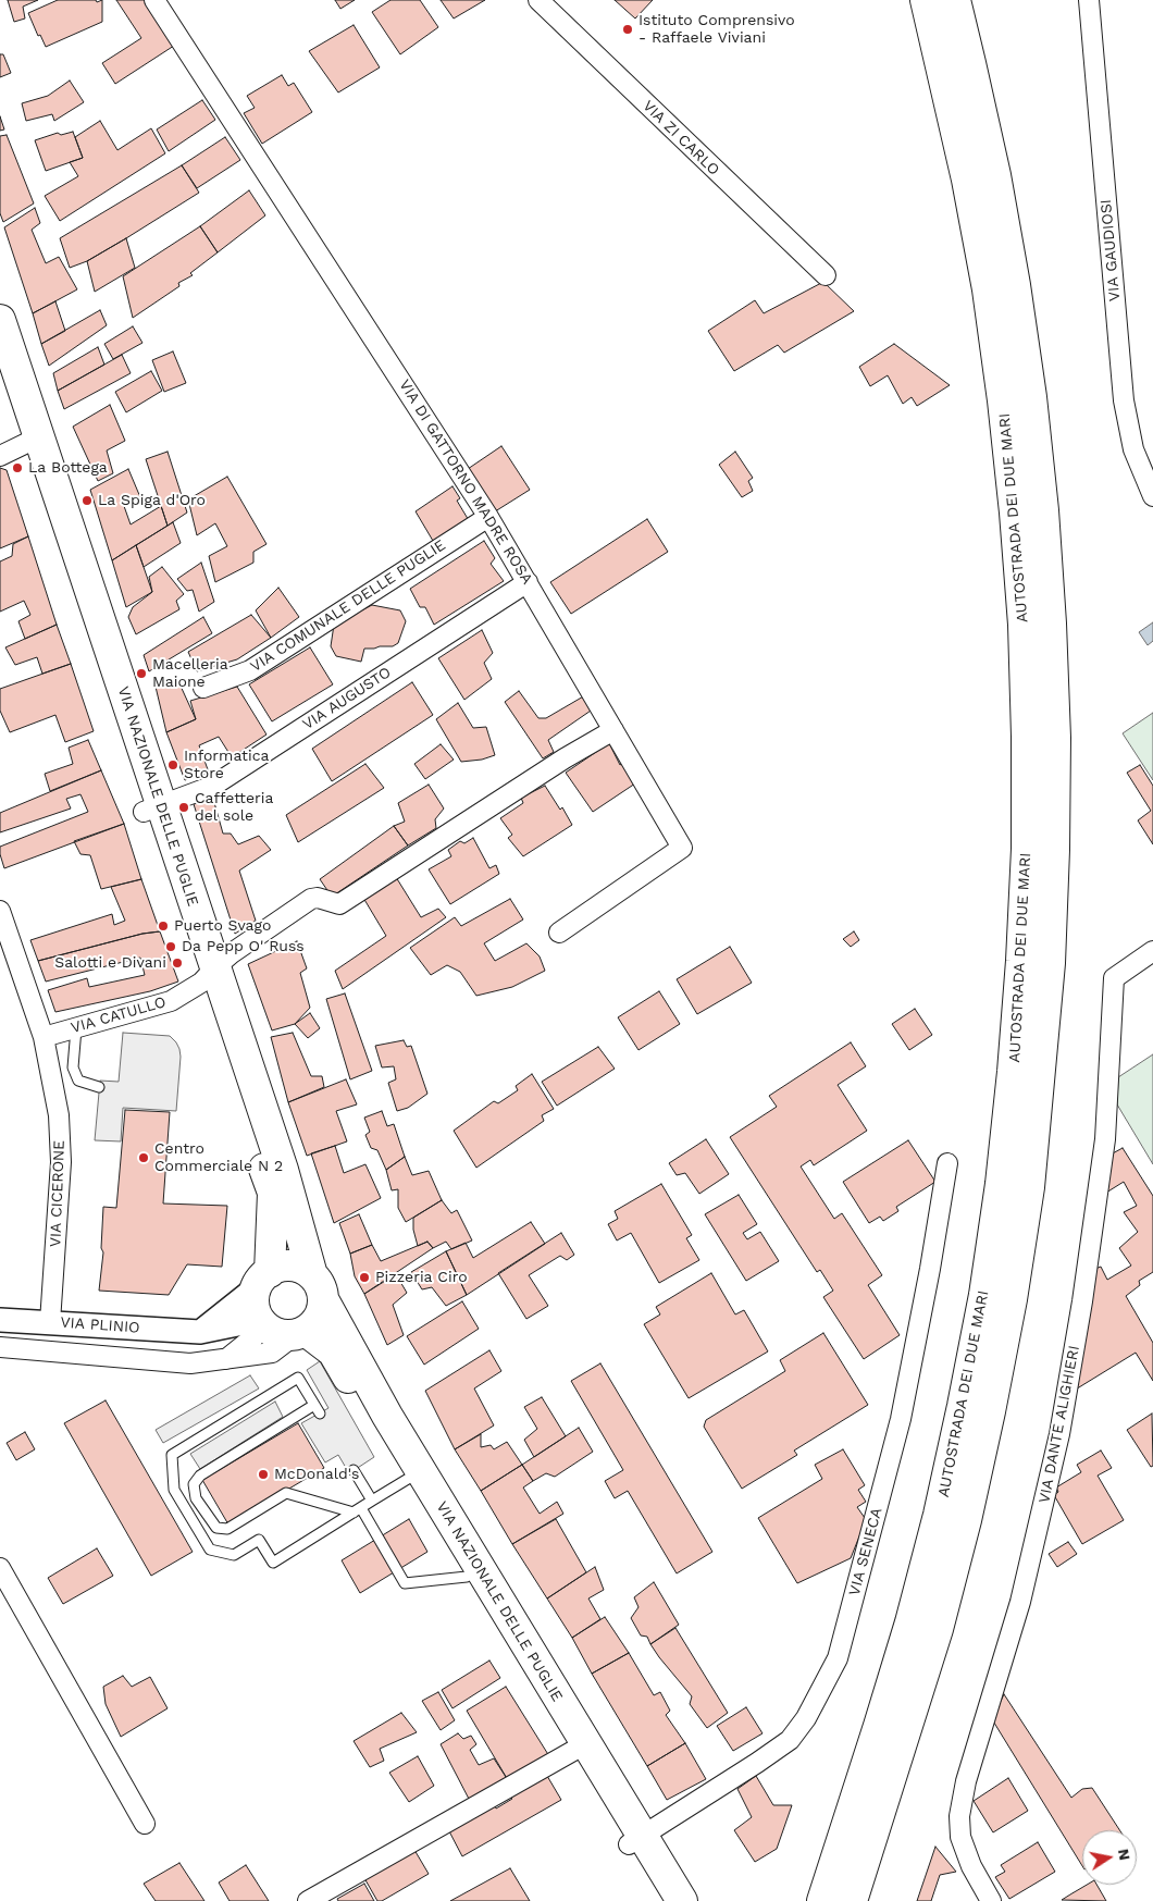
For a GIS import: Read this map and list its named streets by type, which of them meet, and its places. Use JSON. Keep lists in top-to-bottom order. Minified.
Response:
{"streets":{"main road":["AUTOSTRADA DEI DUE MARI","VIA NAZIONALE DELLE PUGLIE"],"street":["VIA ZI CARLO","VIA GAUDIOSI","VIA DI GATTORNO MADRE ROSA","VIA COMUNALE DELLE PUGLIE","VIA AUGUSTO","VIA CATULLO","VIA CICERONE","VIA PLINIO","VIA DANTE ALIGHIERI","VIA SENECA"]},"crossings":[["VIA DI GATTORNO MADRE ROSA","VIA COMUNALE DELLE PUGLIE"],["VIA DI GATTORNO MADRE ROSA","VIA AUGUSTO"],["VIA DI GATTORNO MADRE ROSA","VIA CATULLO"],["VIA AUGUSTO","VIA NAZIONALE DELLE PUGLIE"],["VIA NAZIONALE DELLE PUGLIE","VIA CATULLO"],["VIA NAZIONALE DELLE PUGLIE","VIA PLINIO"],["VIA NAZIONALE DELLE PUGLIE","VIA SENECA"],["VIA CATULLO","VIA CICERONE"],["VIA CICERONE","VIA PLINIO"]],"places":["Istituto Comprensivo - Raffaele Viviani","La Bottega","La Spiga d'Oro","Macelleria Maione","Informatica Store","Caffetteria del sole","Puerto Svago","Da Pepp O' Russ","Salotti e Divani","Centro Commerciale N 2","Pizzeria Ciro","McDonald's"],"north":"right"}
